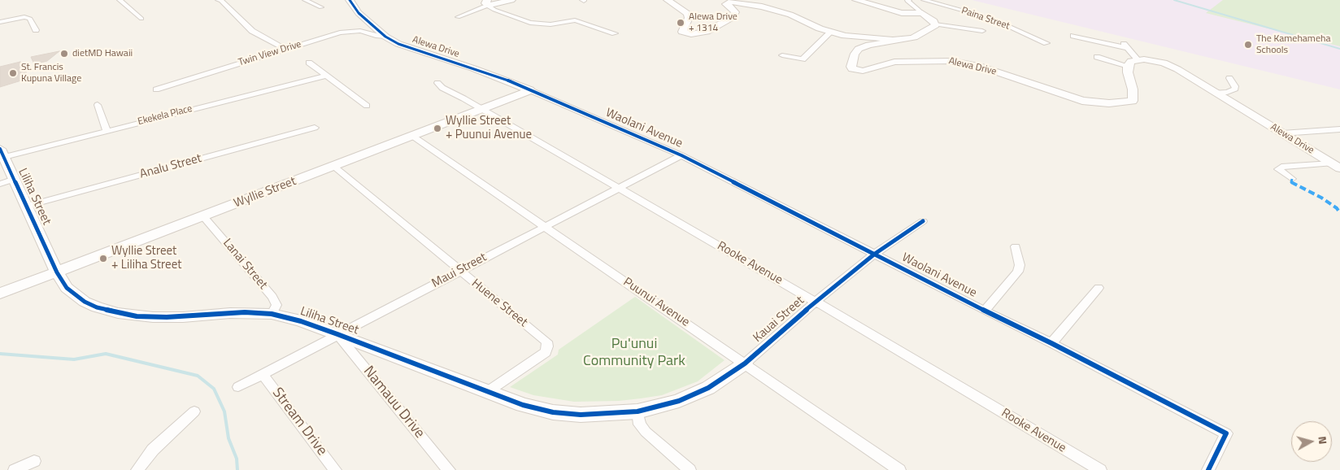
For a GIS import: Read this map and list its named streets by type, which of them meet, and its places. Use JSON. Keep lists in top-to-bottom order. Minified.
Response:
{"streets":{"street":["Paina Street","Alewa Drive","Twin View Drive","Ekekela Place","Waolani Avenue","Analu Street","Wyllie Street","Liliha Street","Rooke Avenue","Lanai Street","Maui Street","Puunui Avenue","Huene Street","Kauai Street","Namauu Drive","Stream Drive"]},"crossings":[["Alewa Drive","Twin View Drive"],["Alewa Drive","Waolani Avenue"],["Alewa Drive","Wyllie Street"],["Ekekela Place","Liliha Street"],["Waolani Avenue","Wyllie Street"],["Waolani Avenue","Maui Street"],["Waolani Avenue","Kauai Street"],["Analu Street","Liliha Street"],["Wyllie Street","Liliha Street"],["Wyllie Street","Rooke Avenue"],["Wyllie Street","Lanai Street"],["Wyllie Street","Puunui Avenue"],["Wyllie Street","Huene Street"],["Liliha Street","Lanai Street"],["Liliha Street","Maui Street"],["Liliha Street","Huene Street"],["Liliha Street","Kauai Street"],["Liliha Street","Namauu Drive"],["Rooke Avenue","Maui Street"],["Rooke Avenue","Kauai Street"],["Maui Street","Puunui Avenue"],["Maui Street","Huene Street"],["Maui Street","Namauu Drive"],["Maui Street","Stream Drive"],["Puunui Avenue","Kauai Street"]],"parks":["Pu'unui Community Park"],"places":["Alewa Drive + 1314","The Kamehameha Schools","dietMD Hawaii","St. Francis Kupuna Village","Wyllie Street + Puunui Avenue","Wyllie Street + Liliha Street"],"north":"right"}
